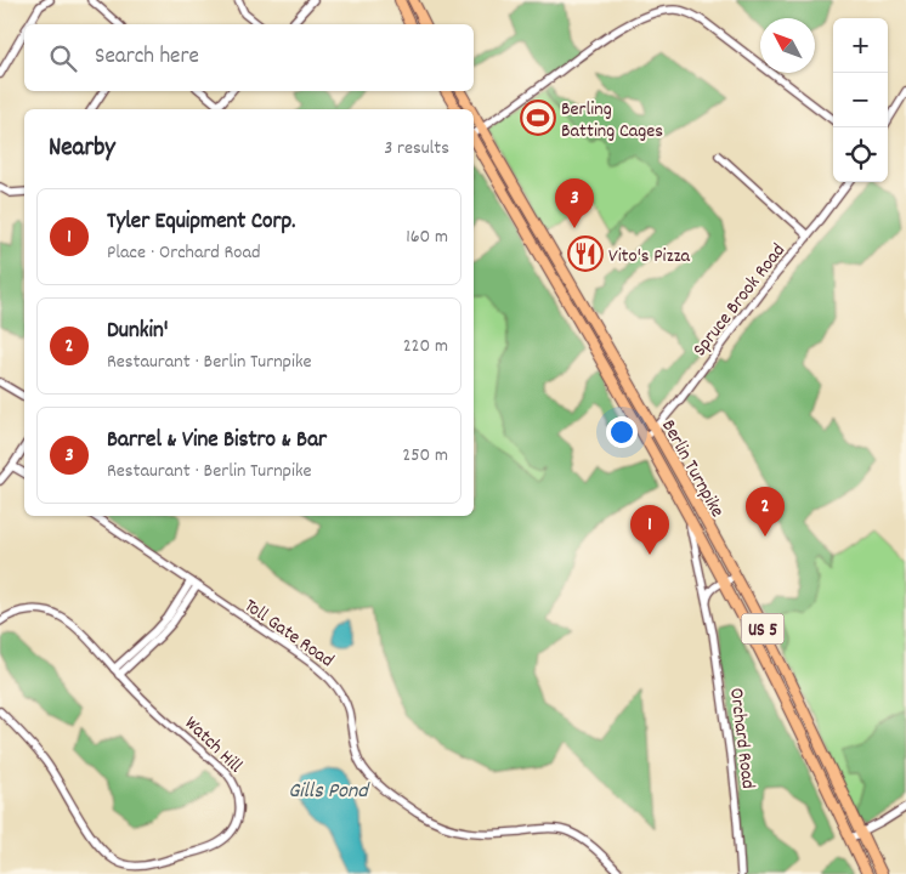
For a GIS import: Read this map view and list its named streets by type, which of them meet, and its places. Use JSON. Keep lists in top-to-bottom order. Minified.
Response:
{"streets":{"highway":["Berlin Turnpike","US 5"],"street":["Spruce Brook Road","Toll Gate Road","Orchard Road","Watch Hill"]},"crossings":[["Spruce Brook Road","Berlin Turnpike"],["Berlin Turnpike","Orchard Road"]],"water":["Gills Pond"],"places":{"sports":["Berling Batting Cages"],"restaurant":["Vito's Pizza"]},"north":"top left","page":{"map_buttons":["+","−"],"search":"Search here","heading":["Nearby","3 results"],"pins":["3","2","1"],"list":[{"mark":"1","name":"Tyler Equipment Corp.","note":"Place · Orchard Road","value":"160 m"},{"mark":"2","name":"Dunkin'","note":"Restaurant · Berlin Turnpike","value":"220 m"},{"mark":"3","name":"Barrel & Vine Bistro & Bar","note":"Restaurant · Berlin Turnpike","value":"250 m"}]}}
